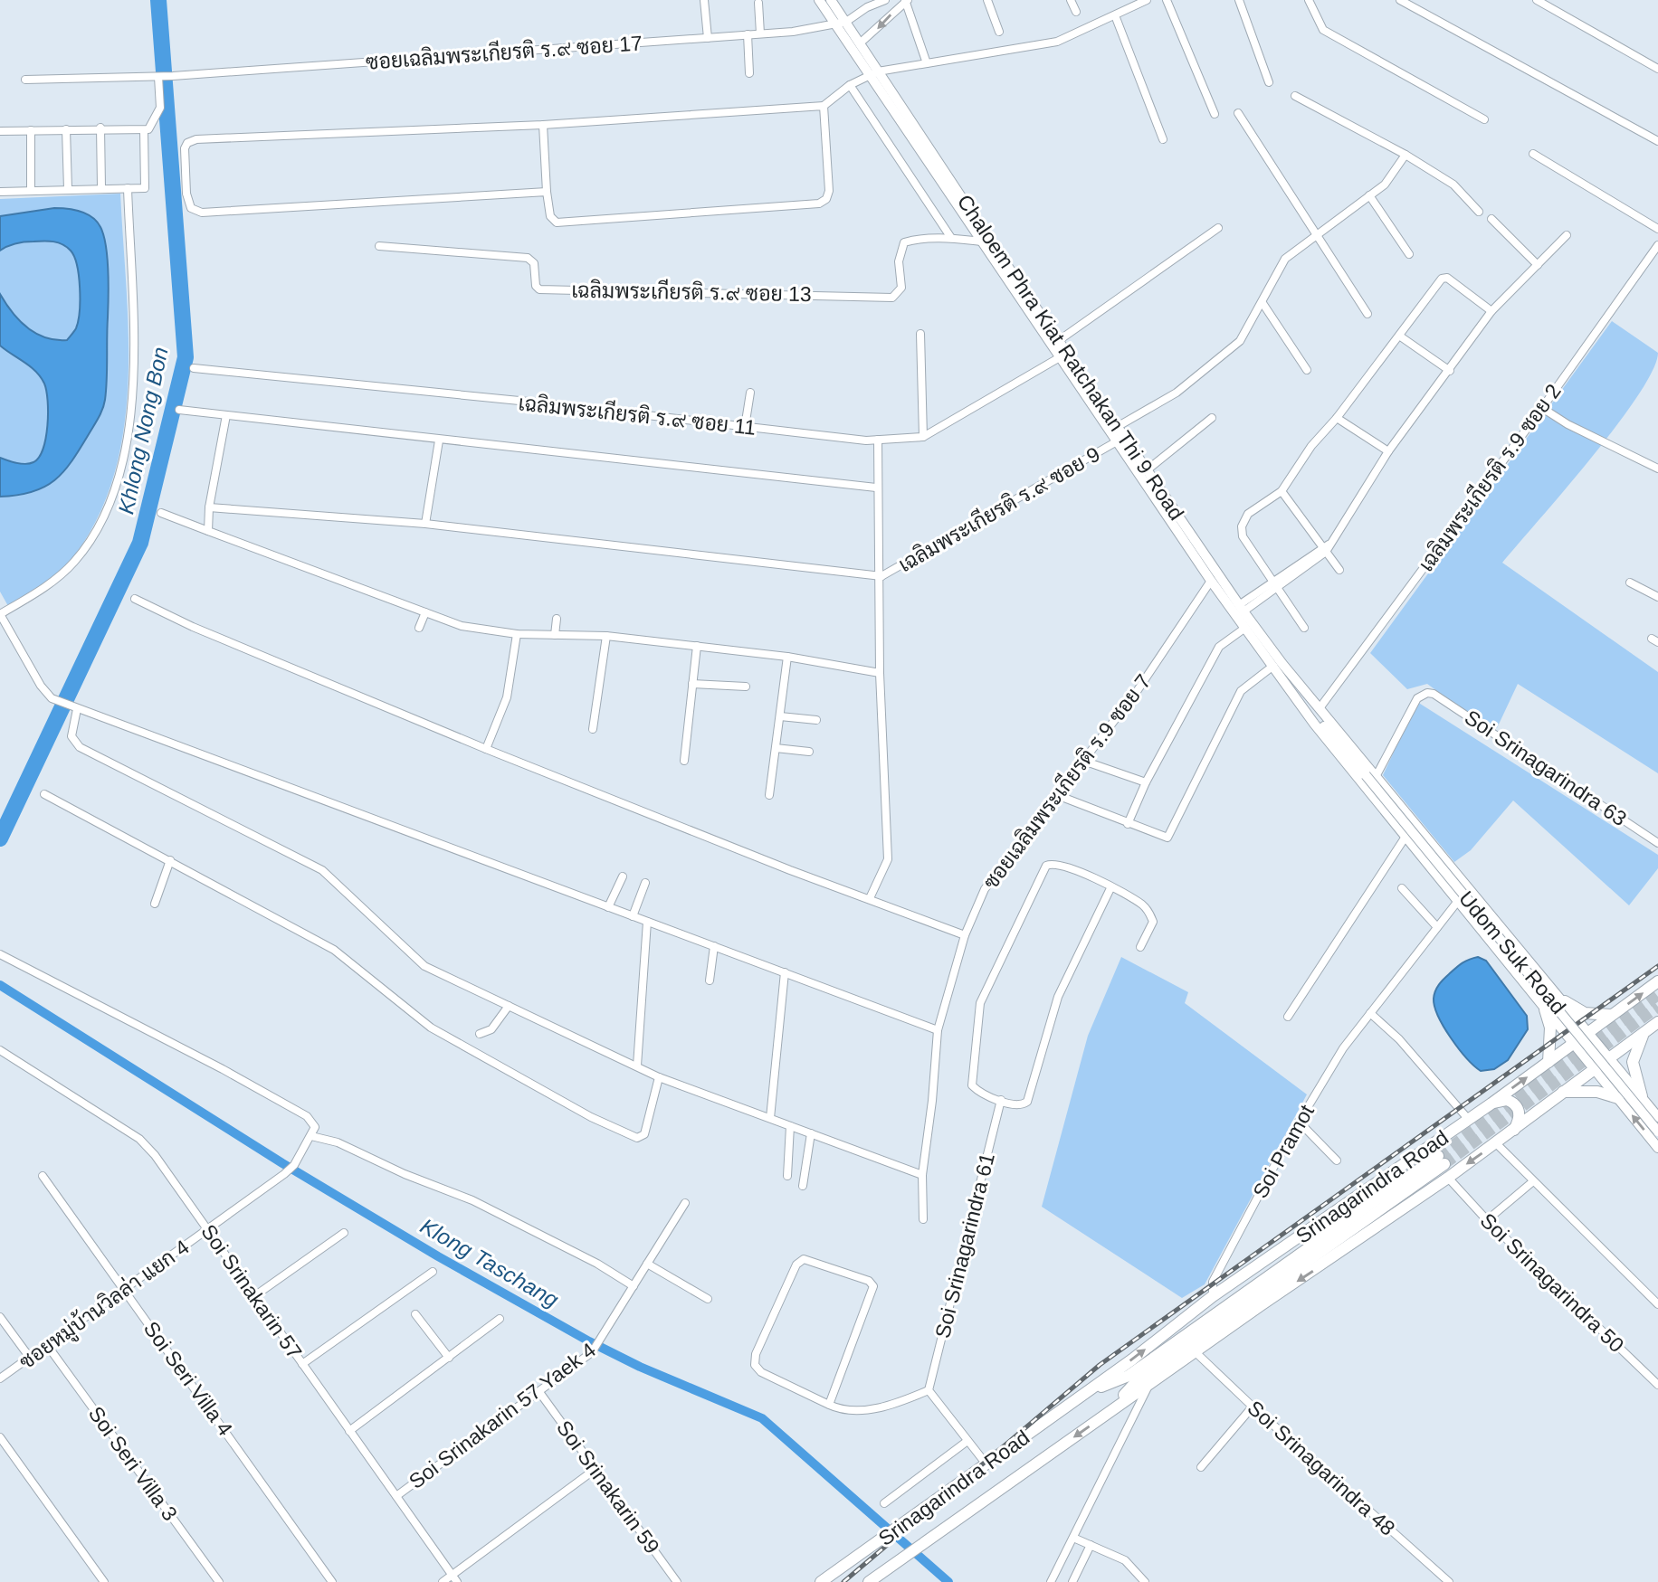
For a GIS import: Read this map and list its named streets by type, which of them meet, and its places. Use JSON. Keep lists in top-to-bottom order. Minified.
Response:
{"streets":{"main road":["Chaloem Phra Kiat Ratchakan Thi 9 Road","Udom Suk Road","Srinagarindra Road"],"street":["ซอยเฉลิมพระเกียรติ ร.๙ ซอย 17","เฉลิมพระเกียรติ ร.๙ ซอย 13","เฉลิมพระเกียรติ ร.๙ ซอย 11","เฉลิมพระเกียรติ ร.9 ซอย 2","เฉลิมพระเกียรติ ร.๙ ซอย 9","Soi Srinagarindra 63","ซอยเฉลิมพระเกียรติ ร.9 ซอย 7","Soi Pramot","Soi Srinagarindra 61","Soi Srinagarindra 50","Soi Srinakarin 57","ซอยหมู่บ้านวิลล่า แยก 4","Soi Seri Villa 4","Soi Srinakarin 57 Yaek 4","Soi Seri Villa 3","Soi Srinagarindra 48","Soi Srinakarin 59"]},"crossings":[["ซอยเฉลิมพระเกียรติ ร.๙ ซอย 17","Chaloem Phra Kiat Ratchakan Thi 9 Road"],["เฉลิมพระเกียรติ ร.๙ ซอย 13","Chaloem Phra Kiat Ratchakan Thi 9 Road"],["Chaloem Phra Kiat Ratchakan Thi 9 Road","เฉลิมพระเกียรติ ร.๙ ซอย 11"],["Chaloem Phra Kiat Ratchakan Thi 9 Road","เฉลิมพระเกียรติ ร.9 ซอย 2"],["Chaloem Phra Kiat Ratchakan Thi 9 Road","เฉลิมพระเกียรติ ร.๙ ซอย 9"],["Chaloem Phra Kiat Ratchakan Thi 9 Road","Soi Srinagarindra 63"],["Chaloem Phra Kiat Ratchakan Thi 9 Road","ซอยเฉลิมพระเกียรติ ร.9 ซอย 7"],["Chaloem Phra Kiat Ratchakan Thi 9 Road","Udom Suk Road"],["Chaloem Phra Kiat Ratchakan Thi 9 Road","Soi Pramot"],["Chaloem Phra Kiat Ratchakan Thi 9 Road","Srinagarindra Road"],["Soi Pramot","Srinagarindra Road"],["Srinagarindra Road","Soi Srinagarindra 50"],["Srinagarindra Road","Soi Srinagarindra 48"],["Soi Srinakarin 57","ซอยหมู่บ้านวิลล่า แยก 4"],["Soi Srinakarin 57","Soi Srinakarin 57 Yaek 4"],["ซอยหมู่บ้านวิลล่า แยก 4","Soi Seri Villa 4"],["ซอยหมู่บ้านวิลล่า แยก 4","Soi Seri Villa 3"],["Soi Srinakarin 57 Yaek 4","Soi Srinakarin 59"]],"water":["Khlong Nong Bon","Klong Taschang"]}
